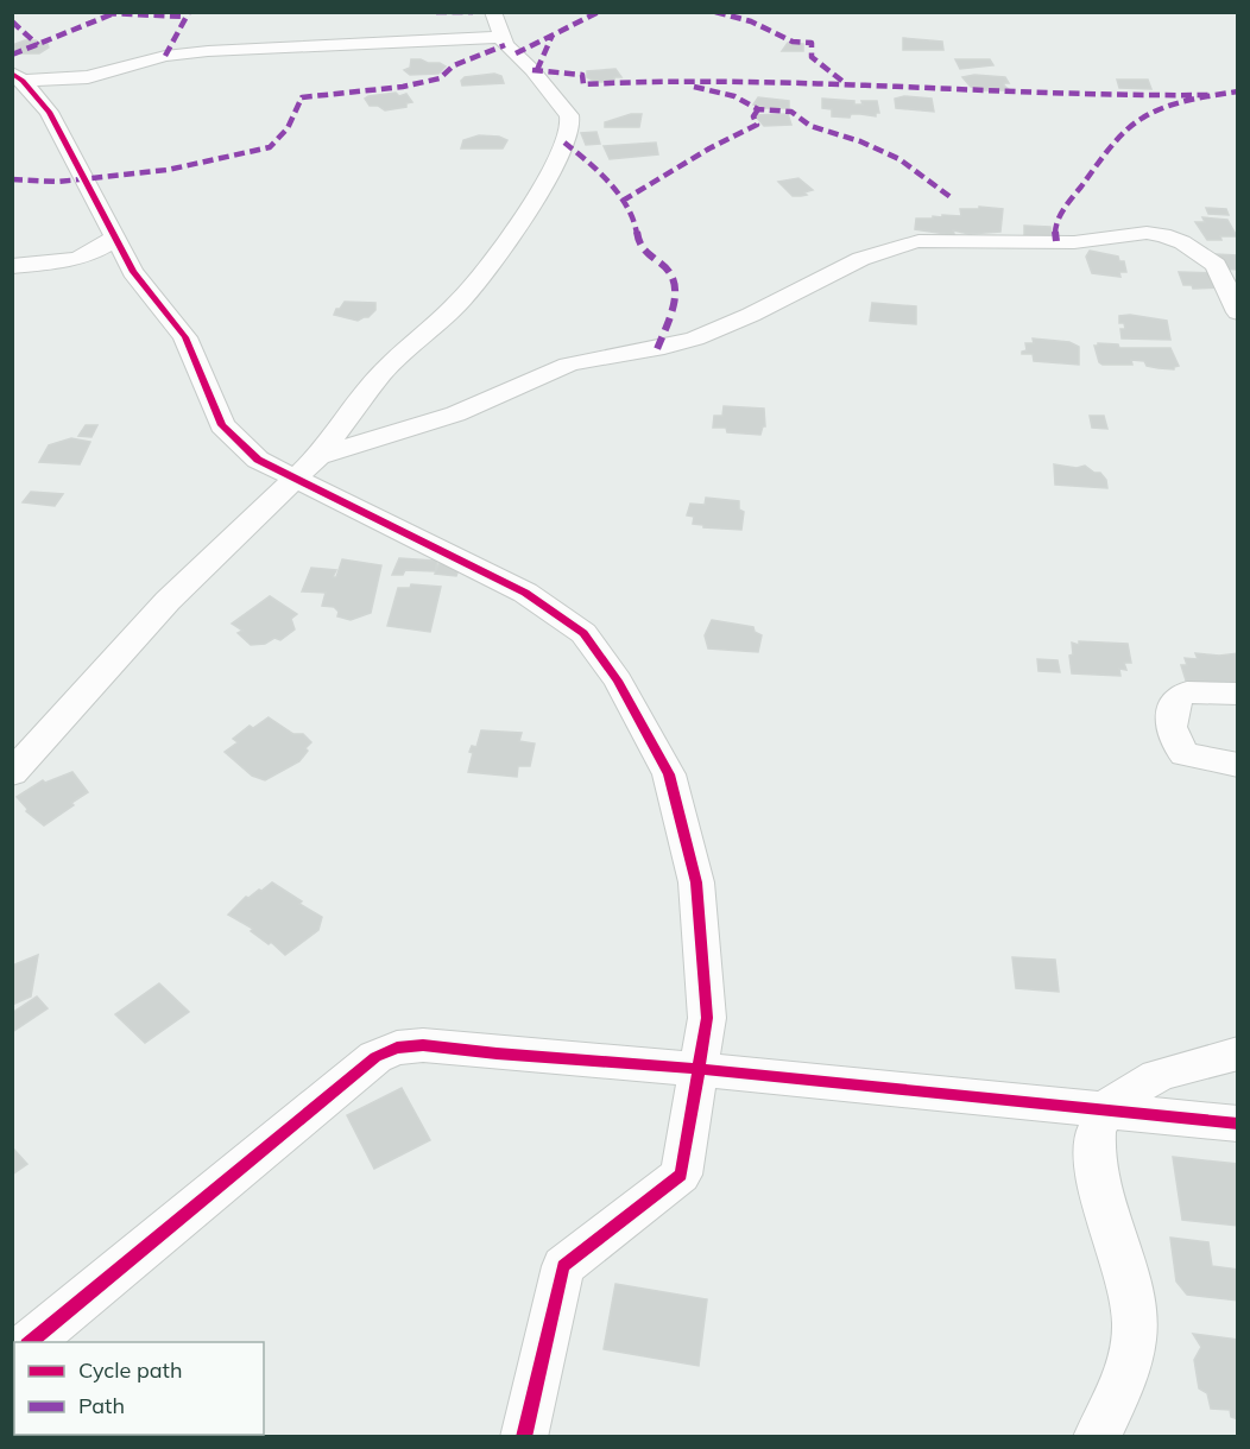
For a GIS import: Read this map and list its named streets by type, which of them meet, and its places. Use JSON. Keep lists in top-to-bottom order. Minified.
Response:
{"legend":["Cycle path","Path"]}
